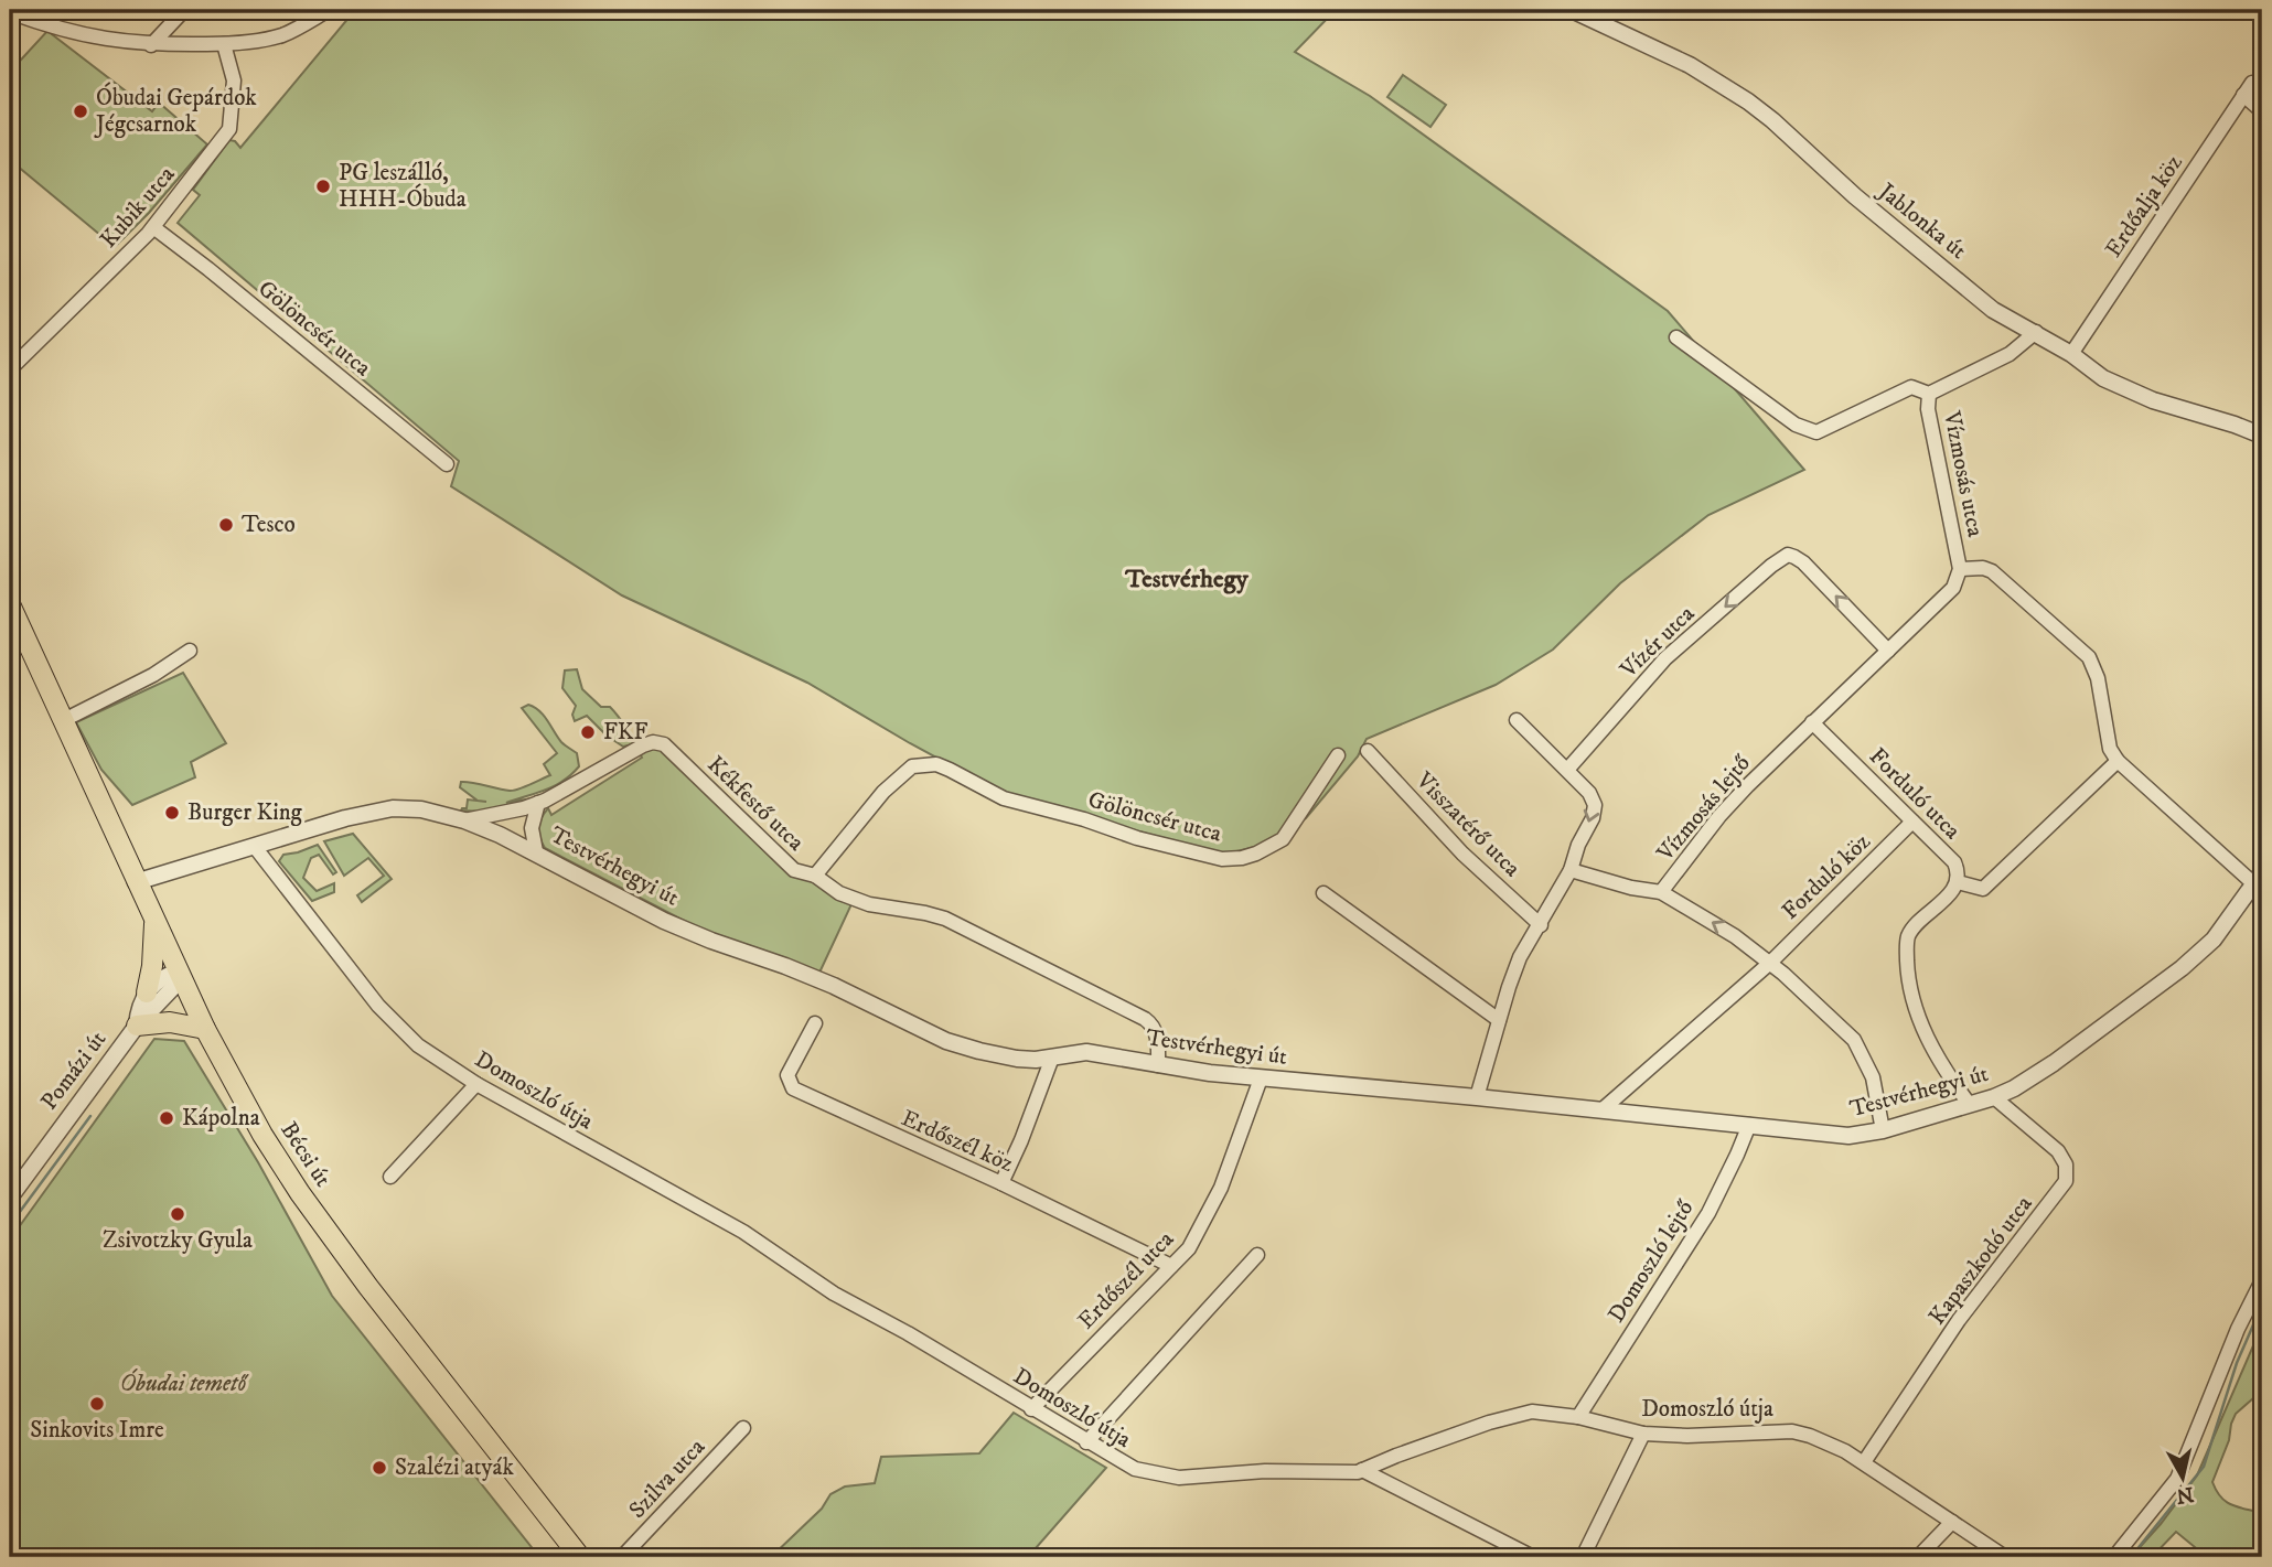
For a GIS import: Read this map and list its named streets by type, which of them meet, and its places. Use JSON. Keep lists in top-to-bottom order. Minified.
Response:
{"streets":{"main road":["Bécsi út"],"street":["Erdőalja köz","Kubik utca","Jablonka út","Gölöncsér utca","Vízmosás utca","Vízér utca","Forduló utca","Kékfestő utca","Vízmosás lejtő","Visszatérő utca","Testvérhegyi út","Forduló köz","Pomázi út","Domoszló útja","Erdőszél köz","Kapaszkodó utca","Domoszló lejtő","Erdőszél utca","Szilva utca"]},"crossings":[["Erdőalja köz","Jablonka út"],["Kubik utca","Gölöncsér utca"],["Gölöncsér utca","Kékfestő utca"],["Vízmosás utca","Vízmosás lejtő"],["Vízmosás utca","Testvérhegyi út"],["Vízér utca","Vízmosás lejtő"],["Forduló utca","Vízmosás lejtő"],["Forduló utca","Forduló köz"],["Kékfestő utca","Testvérhegyi út"],["Vízmosás lejtő","Testvérhegyi út"],["Vízmosás lejtő","Forduló köz"],["Testvérhegyi út","Domoszló útja"],["Testvérhegyi út","Bécsi út"],["Testvérhegyi út","Kapaszkodó utca"],["Testvérhegyi út","Domoszló lejtő"],["Testvérhegyi út","Erdőszél utca"],["Pomázi út","Bécsi út"],["Domoszló útja","Kapaszkodó utca"],["Domoszló útja","Domoszló lejtő"],["Domoszló útja","Erdőszél utca"],["Erdőszél köz","Erdőszél utca"]],"districts":["Testvérhegy"],"parks":["Óbudai temető"],"places":["Óbudai Gepárdok Jégcsarnok","PG leszálló, HHH-Óbuda","Tesco","FKF","Burger King","Kápolna","Zsivotzky Gyula","Sinkovits Imre","Szalézi atyák"],"north":"bottom"}
